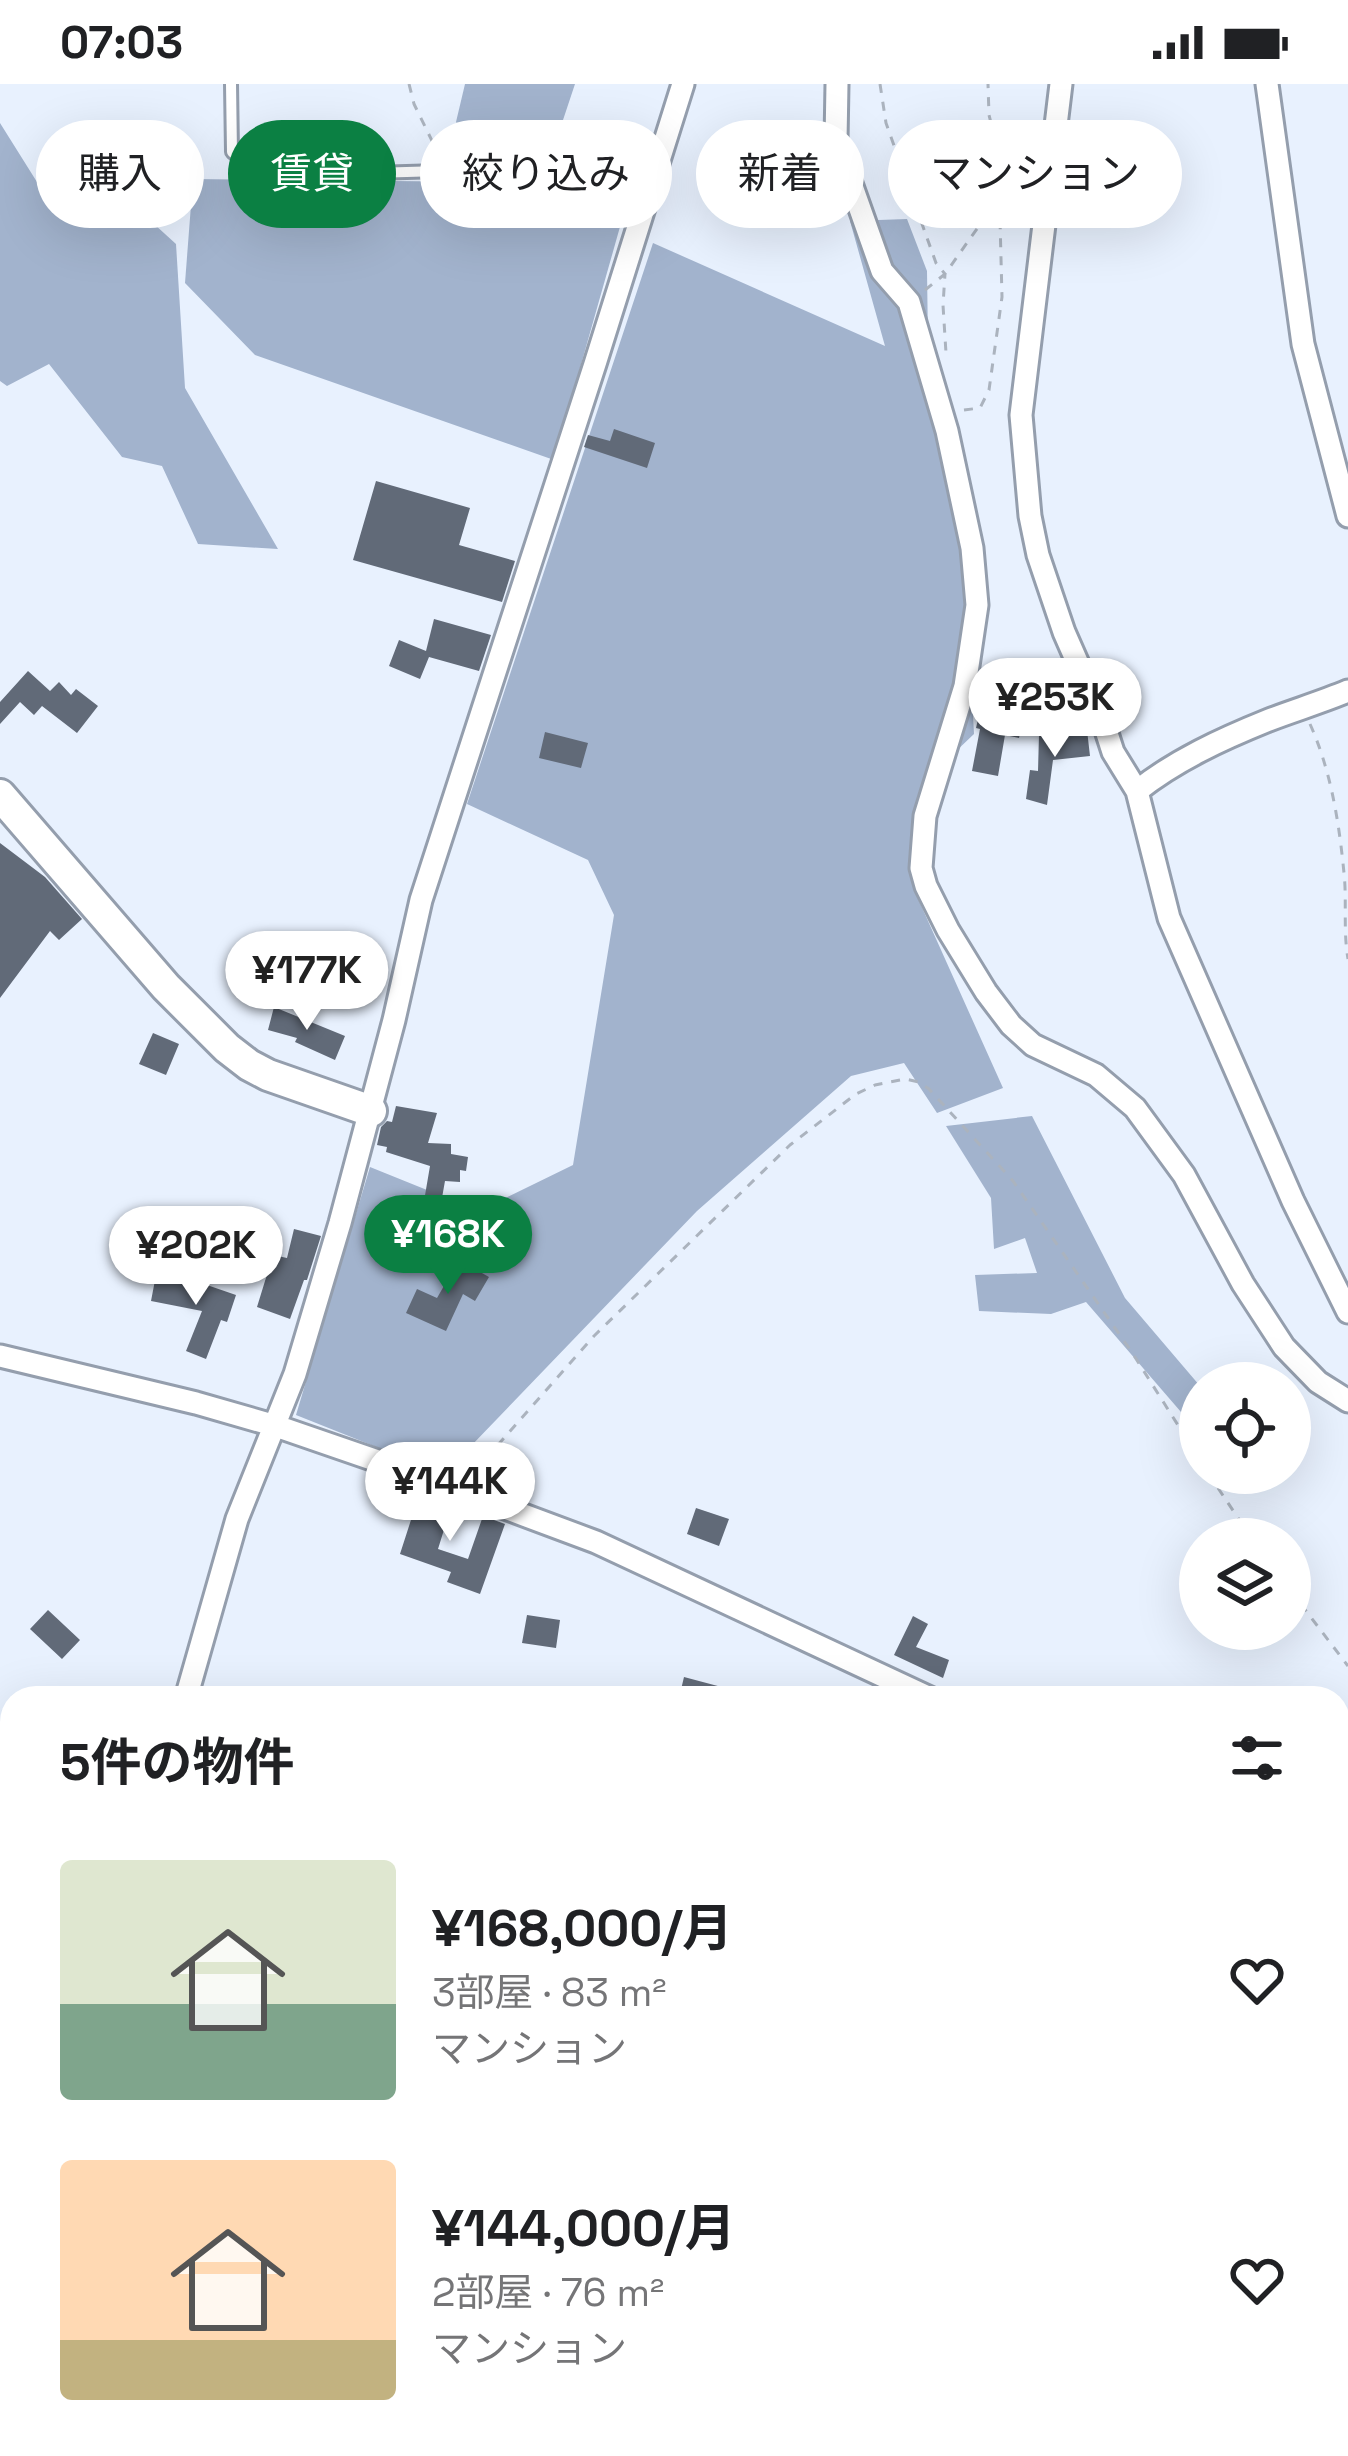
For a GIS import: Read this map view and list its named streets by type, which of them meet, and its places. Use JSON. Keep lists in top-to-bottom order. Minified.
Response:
{"page":{"status":"07:03","chip":["購入","賃貸","絞り込み","新着","マンション"],"price":["¥253K","¥177K","¥168K","¥202K","¥144K"],"heading":"5件の物件","list":[{"name":"¥168,000/月","note":"3部屋 · 83 m² · マンション"},{"name":"¥144,000/月","note":"2部屋 · 76 m² · マンション"}]}}
